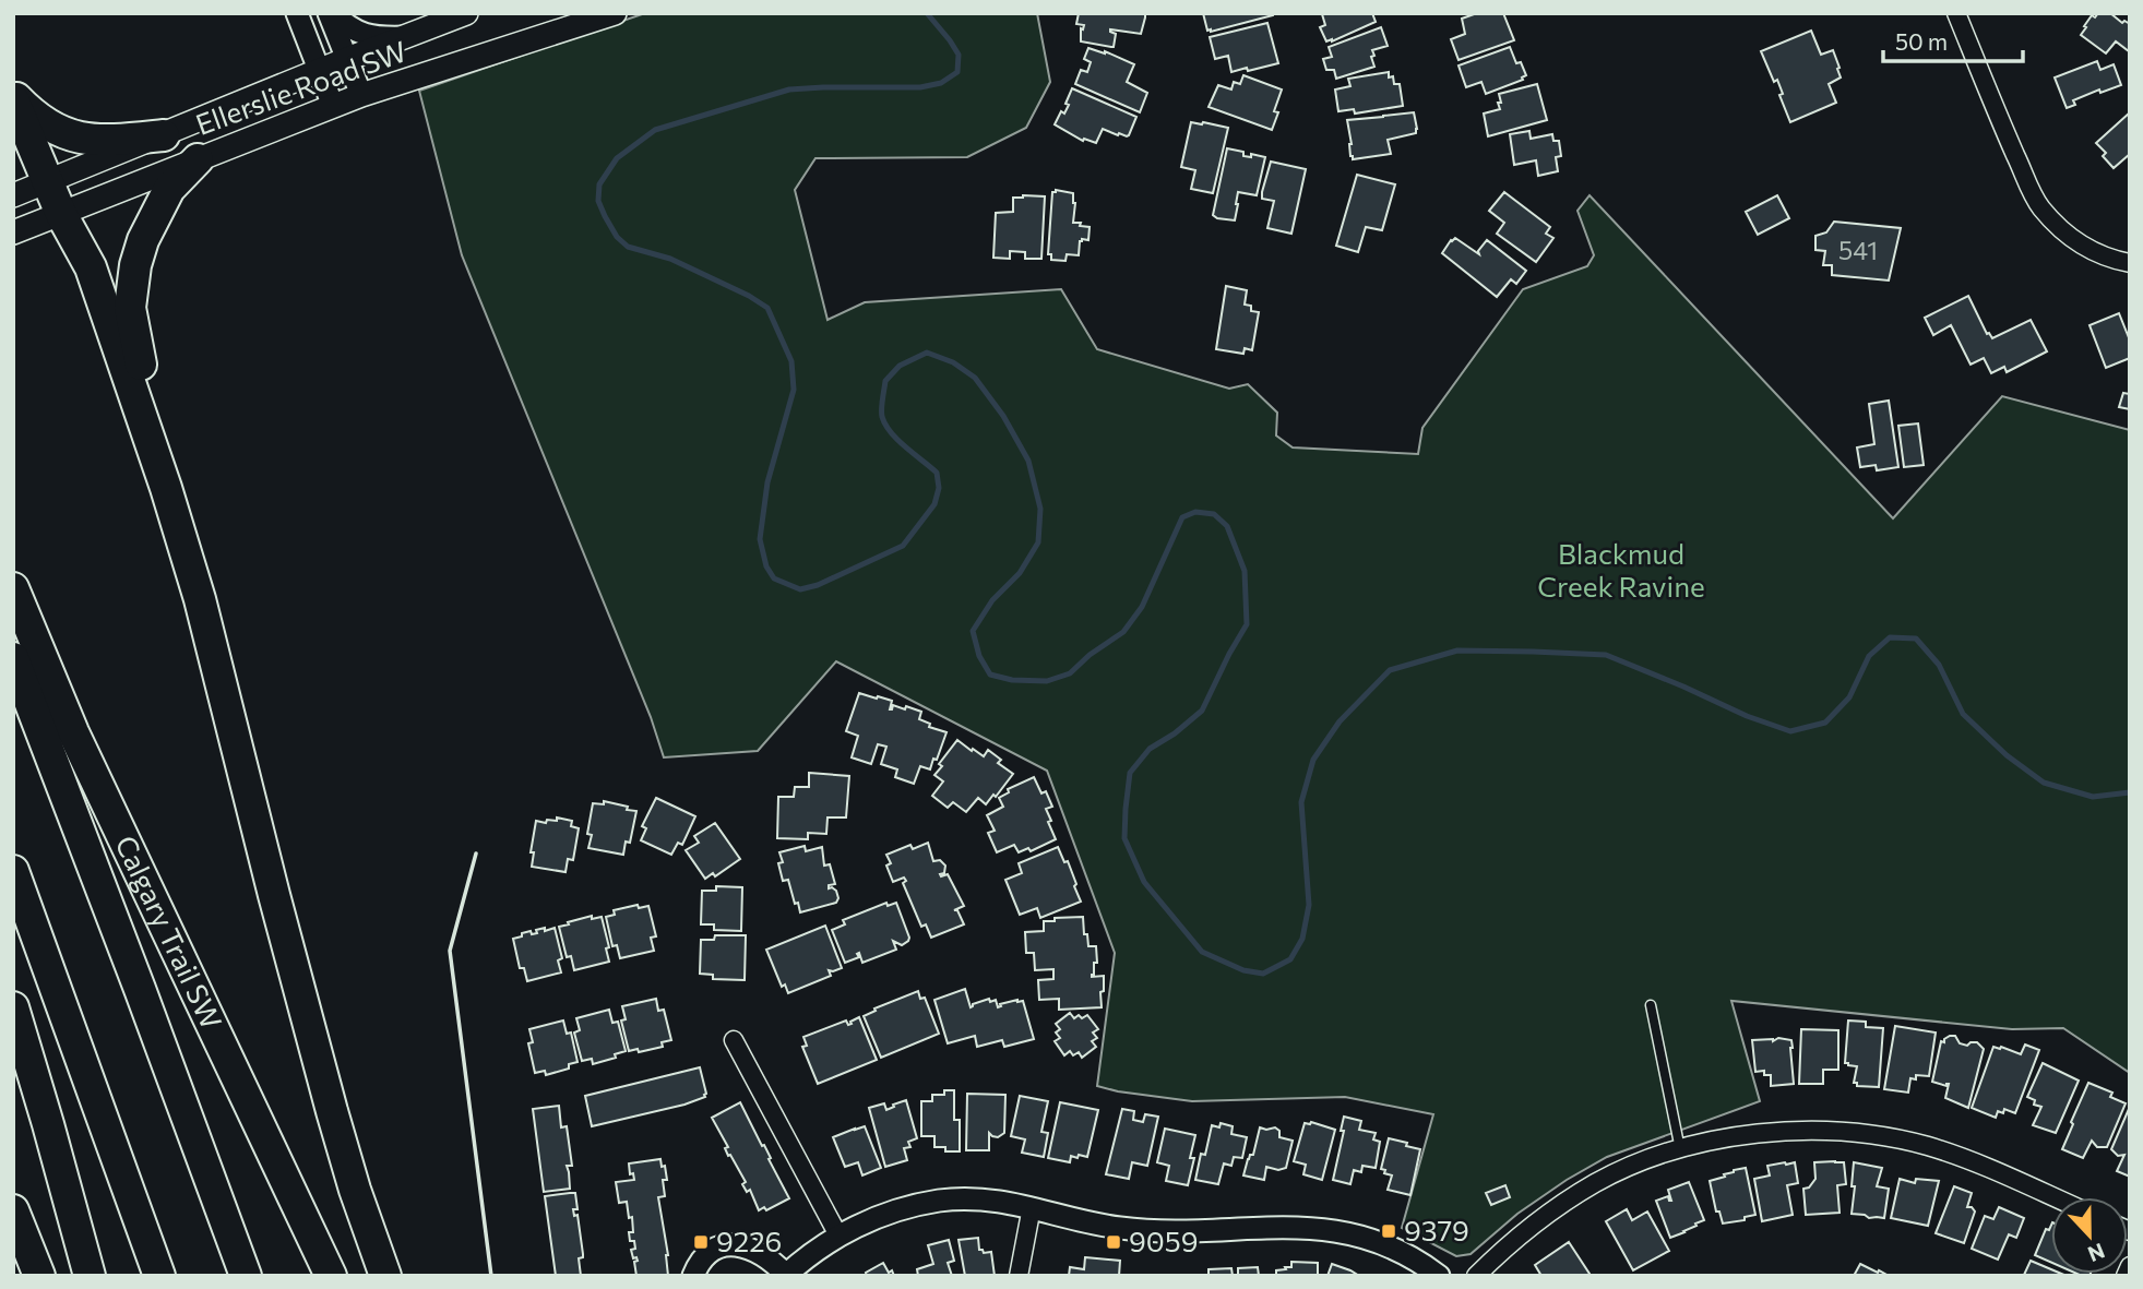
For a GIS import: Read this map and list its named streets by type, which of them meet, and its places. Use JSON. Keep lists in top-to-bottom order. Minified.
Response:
{"streets":{"highway":["Calgary Trail SW"],"main road":["Ellerslie Road SW"]},"parks":["Blackmud Creek Ravine"],"places":{"transit":["9379","9226","9059"]},"house_numbers":["541"],"scale_bar":"50 m","north":"bottom"}
